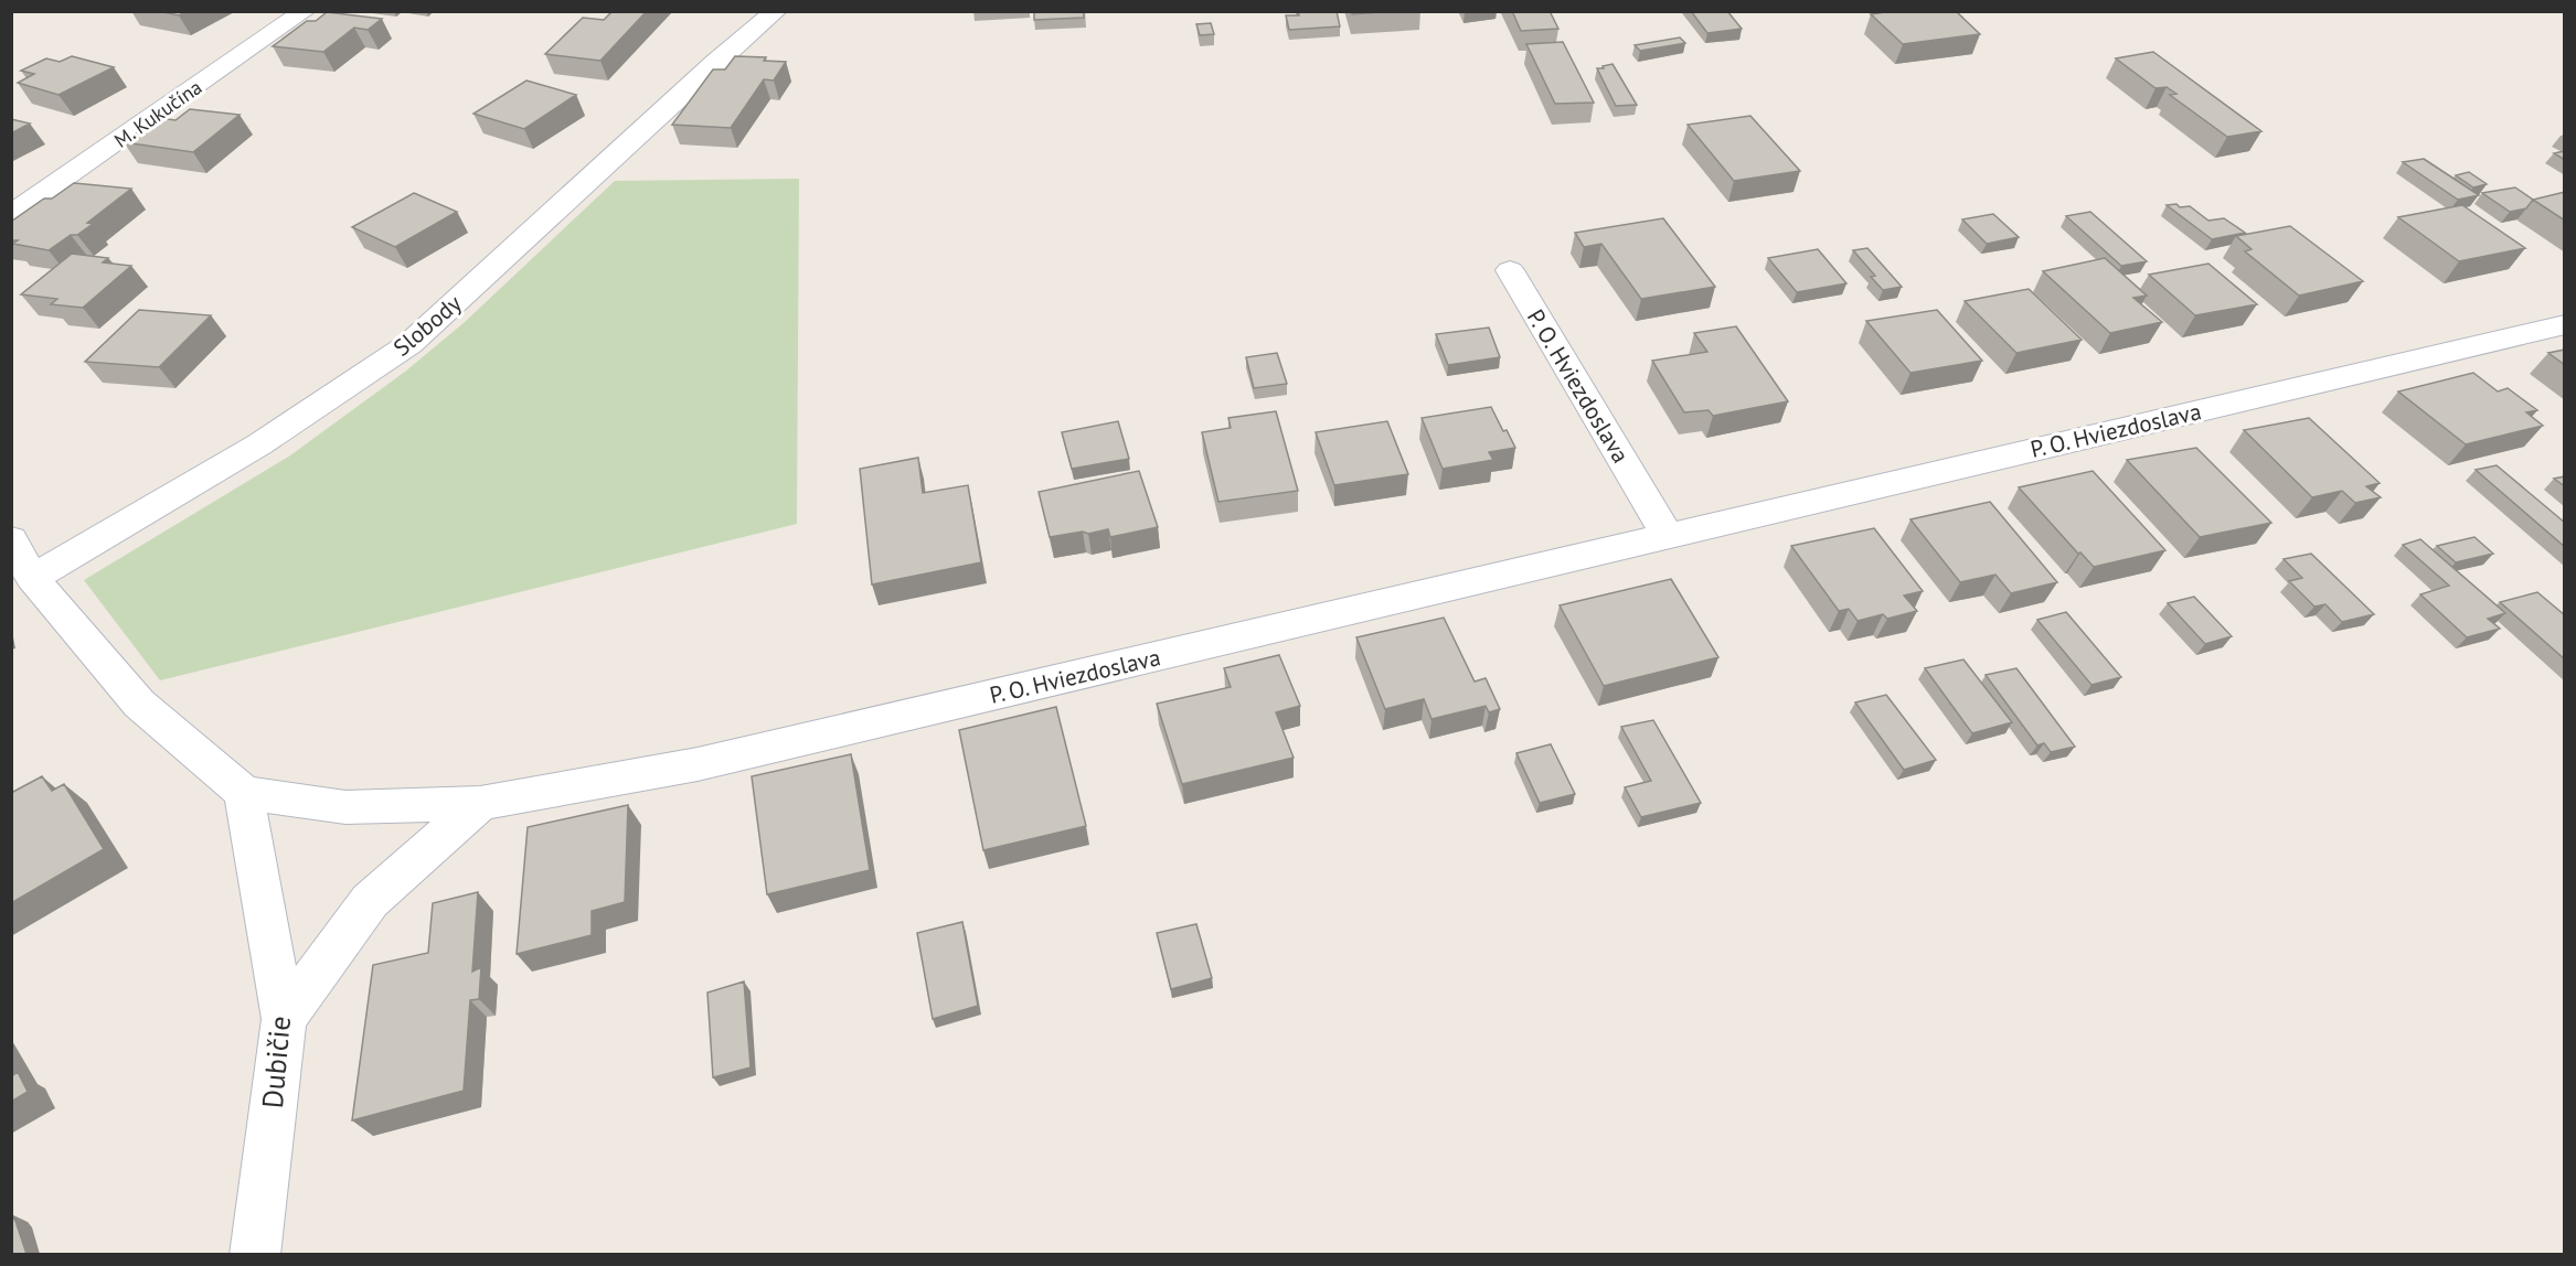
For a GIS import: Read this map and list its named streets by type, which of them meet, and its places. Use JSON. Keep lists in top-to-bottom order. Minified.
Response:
{"streets":{"street":["M. Kukučína","Slobody","P. O. Hviezdoslava","Dubičie"]},"crossings":[["P. O. Hviezdoslava","Dubičie"]]}
